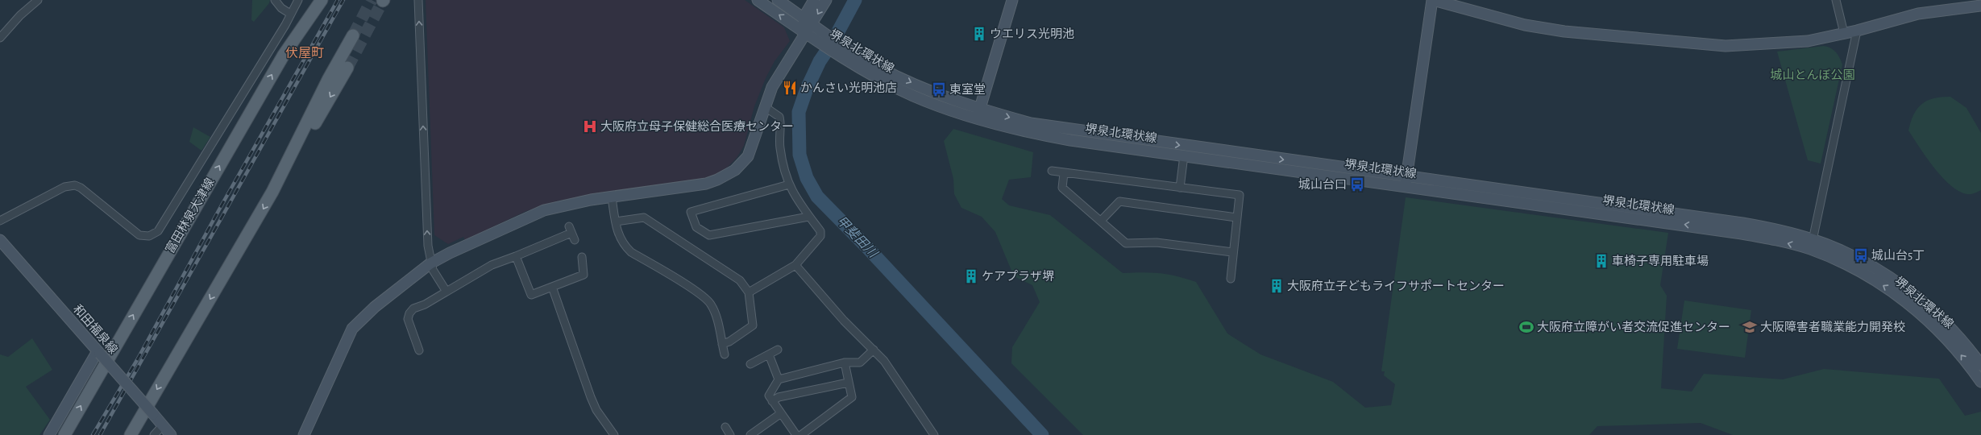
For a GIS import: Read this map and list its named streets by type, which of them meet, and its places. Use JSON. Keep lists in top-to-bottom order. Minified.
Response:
{"streets":{"main road":["堺泉北環状線","富田林泉大津線","和田福泉線"]},"districts":["伏屋町"],"water":["甲斐田川"],"parks":["城山とんぼ公園"],"places":{"building":["ウエリス光明池","車椅子専用駐車場","ケアプラザ堺","大阪府立子どもライフサポートセンター"],"restaurant":["かんさい光明池店"],"bus stop":["東室堂","城山台口","城山台5丁"],"hospital":["大阪府立母子保健総合医療センター"],"sports":["大阪府立障がい者交流促進センター"],"school or university":["大阪障害者職業能力開発校"]}}
